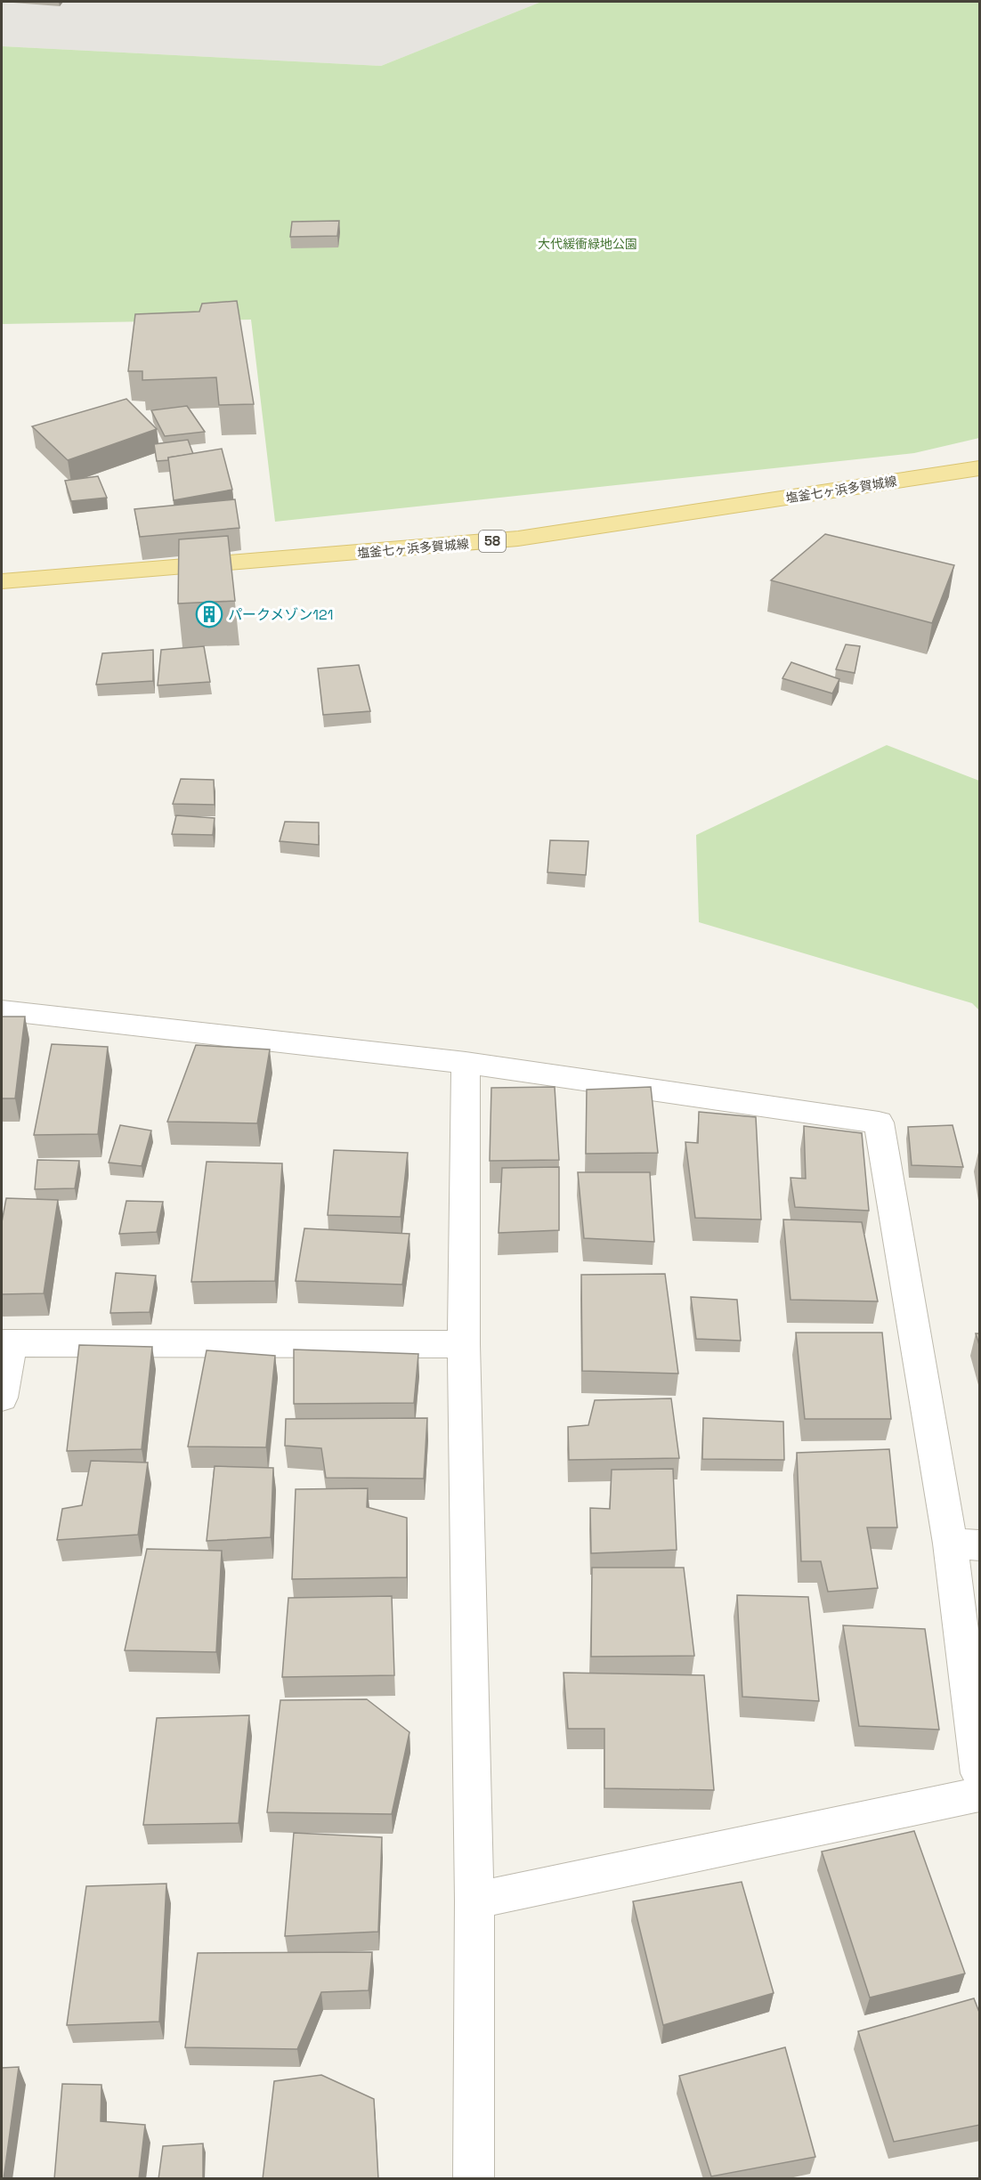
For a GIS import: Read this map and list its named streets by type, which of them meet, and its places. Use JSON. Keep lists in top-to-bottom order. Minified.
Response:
{"streets":{"main road":["塩釜七ヶ浜多賀城線","58"]},"parks":["大代緩衝緑地公園"],"places":{"building":["パークメゾン121"]}}
